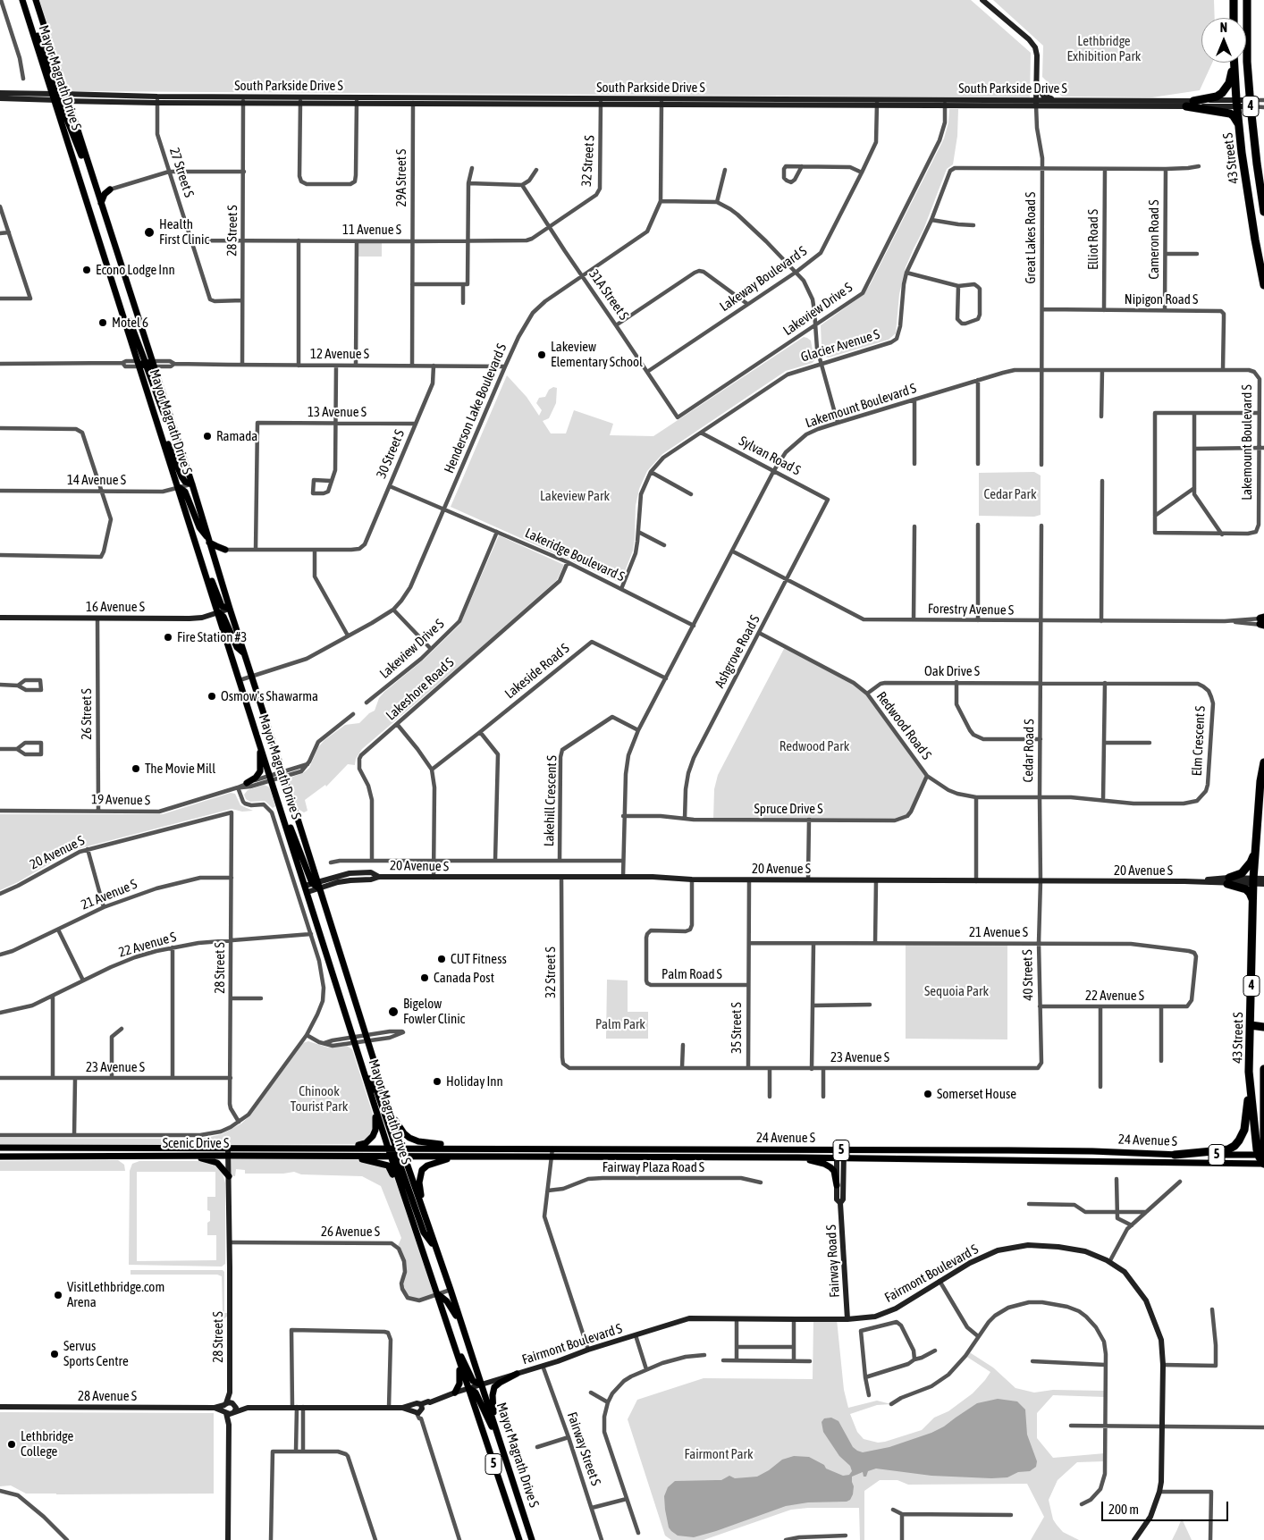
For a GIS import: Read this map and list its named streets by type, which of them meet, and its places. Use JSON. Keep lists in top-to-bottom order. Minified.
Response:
{"streets":{"highway":["4","43 Street S"],"main road":["Mayor Magrath Drive S","24 Avenue S","Scenic Drive S","5"],"street":["South Parkside Drive S","32 Street S","27 Street S","29A Street S","11 Avenue S","28 Street S","Great Lakes Road S","Elliot Road S","Cameron Road S","Lakeway Boulevard S","31A Street S","Nipigon Road S","Lakeview Drive S","Glacier Avenue S","12 Avenue S","Lakemount Boulevard S","Henderson Lake Boulevard S","13 Avenue S","30 Street S","Sylvan Road S","14 Avenue S","Lakeridge Boulevard S","16 Avenue S","Forestry Avenue S","Ashgrove Road S","Lakeside Road S","Oak Drive S","Lakeshore Road S","26 Street S","Redwood Road S","Elm Crescent S","Cedar Road S","19 Avenue S","Lakehill Crescent S","Spruce Drive S","20 Avenue S","21 Avenue S","22 Avenue S","Palm Road S","40 Street S","35 Street S","23 Avenue S","Fairway Plaza Road S","26 Avenue S","Fairway Road S","Fairmont Boulevard S","28 Avenue S","Fairway Street S"]},"crossings":[["Mayor Magrath Drive S","South Parkside Drive S"],["Mayor Magrath Drive S","28 Street S"],["Mayor Magrath Drive S","12 Avenue S"],["Mayor Magrath Drive S","Henderson Lake Boulevard S"],["Mayor Magrath Drive S","14 Avenue S"],["Mayor Magrath Drive S","16 Avenue S"],["Mayor Magrath Drive S","19 Avenue S"],["Mayor Magrath Drive S","20 Avenue S"],["Mayor Magrath Drive S","22 Avenue S"],["Mayor Magrath Drive S","24 Avenue S"],["Mayor Magrath Drive S","Scenic Drive S"],["Mayor Magrath Drive S","26 Avenue S"],["Mayor Magrath Drive S","Fairmont Boulevard S"],["South Parkside Drive S","43 Street S"],["South Parkside Drive S","32 Street S"],["South Parkside Drive S","27 Street S"],["South Parkside Drive S","29A Street S"],["South Parkside Drive S","28 Street S"],["South Parkside Drive S","Great Lakes Road S"],["South Parkside Drive S","Lakeway Boulevard S"],["South Parkside Drive S","Lakeview Drive S"],["South Parkside Drive S","Henderson Lake Boulevard S"],["43 Street S","20 Avenue S"],["43 Street S","24 Avenue S"],["32 Street S","11 Avenue S"],["32 Street S","31A Street S"],["32 Street S","20 Avenue S"],["32 Street S","23 Avenue S"],["27 Street S","11 Avenue S"],["27 Street S","28 Street S"],["29A Street S","11 Avenue S"],["29A Street S","12 Avenue S"],["11 Avenue S","28 Street S"],["11 Avenue S","31A Street S"],["28 Street S","12 Avenue S"],["28 Street S","20 Avenue S"],["28 Street S","21 Avenue S"],["28 Street S","22 Avenue S"],["28 Street S","23 Avenue S"],["28 Street S","Scenic Drive S"],["28 Street S","26 Avenue S"],["Great Lakes Road S","Nipigon Road S"],["Great Lakes Road S","Glacier Avenue S"],["Great Lakes Road S","Lakemount Boulevard S"],["Elliot Road S","Nipigon Road S"],["Elliot Road S","Glacier Avenue S"],["Cameron Road S","Nipigon Road S"],["Cameron Road S","Glacier Avenue S"],["Lakeway Boulevard S","31A Street S"],["31A Street S","Lakeview Drive S"],["31A Street S","Henderson Lake Boulevard S"],["Nipigon Road S","Lakemount Boulevard S"],["Lakeview Drive S","Lakeridge Boulevard S"],["Glacier Avenue S","Sylvan Road S"],["Glacier Avenue S","Lakeridge Boulevard S"],["12 Avenue S","Henderson Lake Boulevard S"],["12 Avenue S","30 Street S"],["Lakemount Boulevard S","Sylvan Road S"],["Lakemount Boulevard S","Lakeridge Boulevard S"],["Lakemount Boulevard S","Forestry Avenue S"],["Lakemount Boulevard S","Lakeside Road S"],["Lakemount Boulevard S","Lakehill Crescent S"],["Lakemount Boulevard S","Spruce Drive S"],["Lakemount Boulevard S","20 Avenue S"],["Henderson Lake Boulevard S","Lakeridge Boulevard S"],["13 Avenue S","30 Street S"],["Sylvan Road S","Ashgrove Road S"],["Lakeridge Boulevard S","Lakeshore Road S"],["16 Avenue S","26 Street S"],["Forestry Avenue S","Ashgrove Road S"],["Forestry Avenue S","Cedar Road S"],["Ashgrove Road S","Redwood Road S"],["Ashgrove Road S","Spruce Drive S"],["Oak Drive S","Redwood Road S"],["Oak Drive S","Elm Crescent S"],["Oak Drive S","Cedar Road S"],["Lakeshore Road S","20 Avenue S"],["26 Street S","19 Avenue S"],["Redwood Road S","Elm Crescent S"],["Redwood Road S","Cedar Road S"],["Redwood Road S","Spruce Drive S"],["Elm Crescent S","Cedar Road S"],["Cedar Road S","20 Avenue S"],["Cedar Road S","40 Street S"],["Lakehill Crescent S","20 Avenue S"],["20 Avenue S","Palm Road S"],["20 Avenue S","40 Street S"],["20 Avenue S","35 Street S"],["21 Avenue S","22 Avenue S"],["21 Avenue S","40 Street S"],["21 Avenue S","35 Street S"],["22 Avenue S","40 Street S"],["Palm Road S","35 Street S"],["40 Street S","23 Avenue S"],["35 Street S","23 Avenue S"],["24 Avenue S","Scenic Drive S"],["24 Avenue S","Fairway Road S"],["Fairway Road S","Fairmont Boulevard S"],["Fairmont Boulevard S","Fairway Street S"]],"parks":["Lethbridge Exhibition Park","Cedar Park","Lakeview Park","Redwood Park","Sequoia Park","Palm Park","Chinook Tourist Park","Fairmont Park"],"places":["Health First Clinic","Econo Lodge Inn","Motel 6","Lakeview Elementary School","Ramada","Fire Station #3","Osmow's Shawarma","The Movie Mill","CUT Fitness","Canada Post","Bigelow Fowler Clinic","Holiday Inn","Somerset House","VisitLethbridge.com Arena","Servus Sports Centre","Lethbridge College"],"scale_bar":"200 m","north":"top"}
